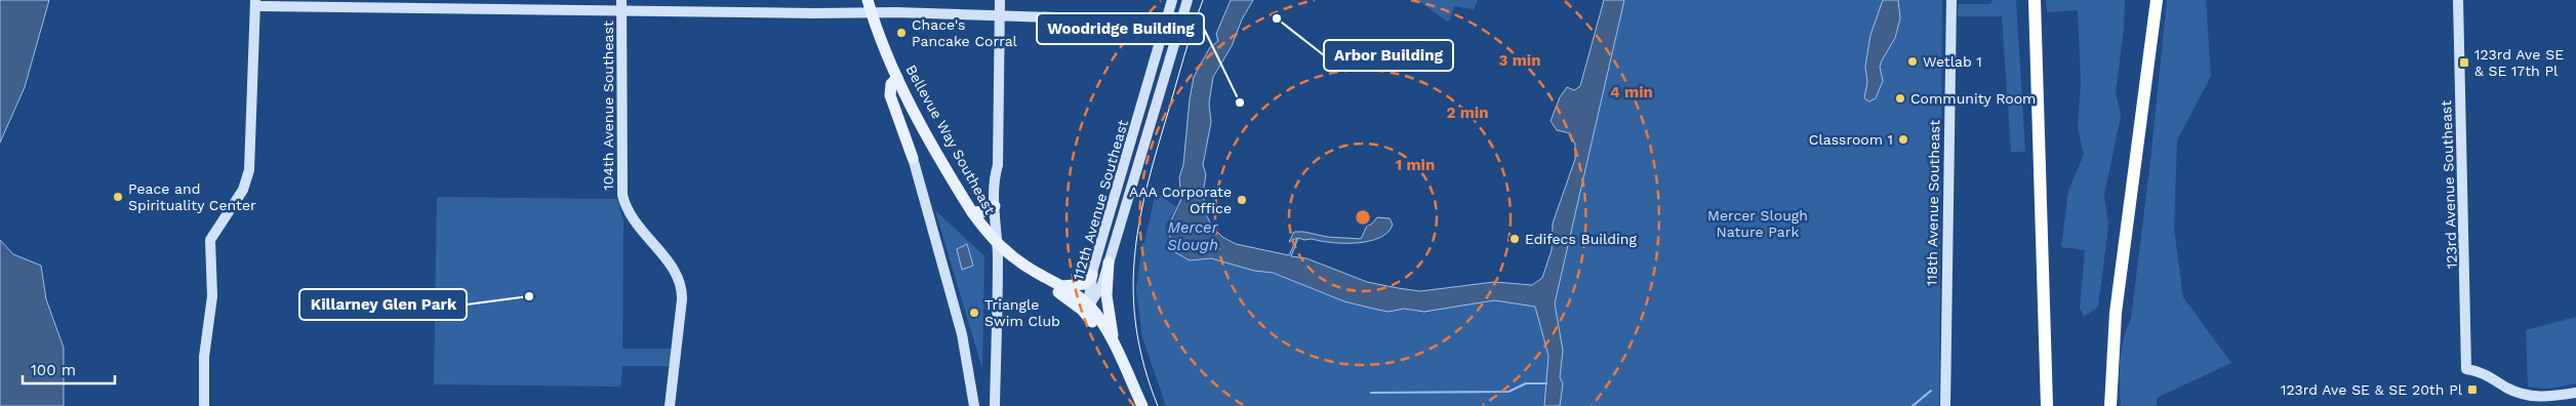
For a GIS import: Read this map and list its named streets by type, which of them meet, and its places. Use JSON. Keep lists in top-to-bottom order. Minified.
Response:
{"streets":{"main road":["Bellevue Way Southeast"],"street":["104th Avenue Southeast","123rd Avenue Southeast","112th Avenue Southeast","118th Avenue Southeast"]},"crossings":[["Bellevue Way Southeast","112th Avenue Southeast"]],"water":["Mercer Slough"],"parks":["Mercer Slough Nature Park"],"places":{"other":["Arbor Building","Chace's Pancake Corral","Wetlab 1","Community Room","Woodridge Building","Classroom 1","Peace and Spirituality Center","AAA Corporate Office","Edifecs Building","Killarney Glen Park","Triangle Swim Club"],"transit":["123rd Ave SE & SE 17th Pl","123rd Ave SE & SE 20th Pl"]},"scale_bar":"100 m","rings":["3 min","4 min","2 min","1 min"]}
